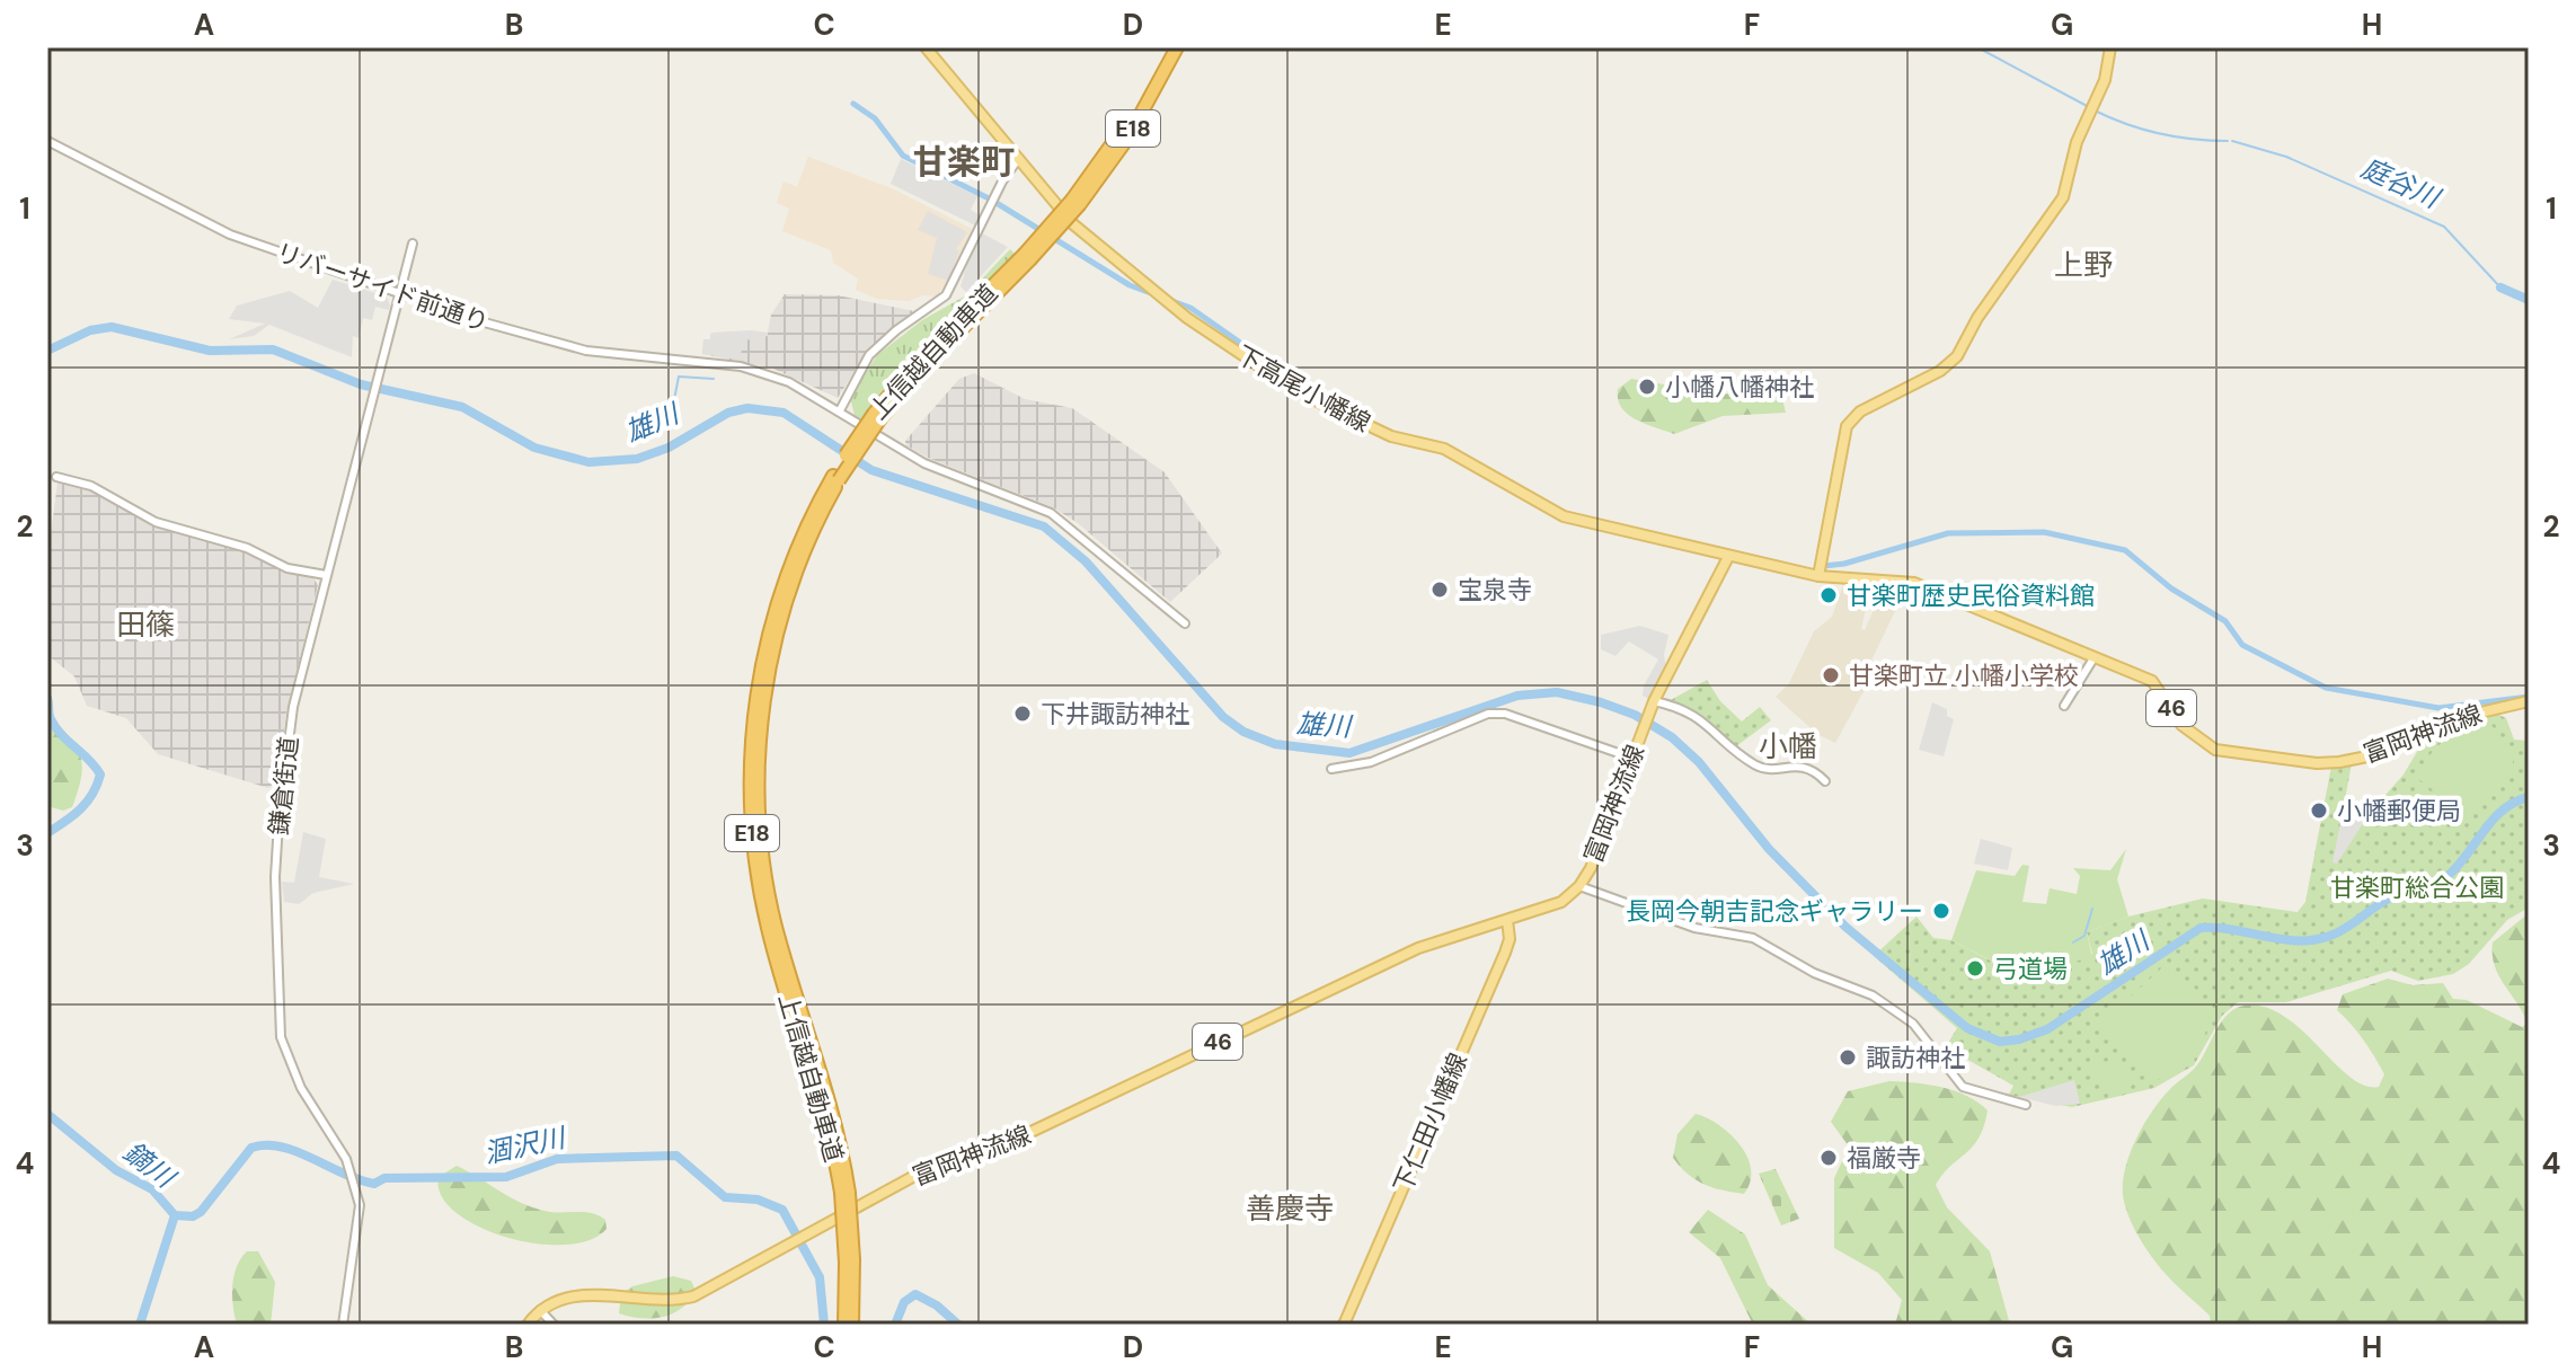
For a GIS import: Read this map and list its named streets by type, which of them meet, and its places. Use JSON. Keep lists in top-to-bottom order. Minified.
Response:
{"streets":{"highway":["E18","上信越自動車道"],"main road":["下高尾小幡線","46","富岡神流線","下仁田小幡線"],"street":["リバーサイド前通り","鎌倉街道"]},"crossings":[["リバーサイド前通り","鎌倉街道"],["下高尾小幡線","富岡神流線"],["富岡神流線","下仁田小幡線"]],"districts":["甘楽町","上野","田篠","小幡","善慶寺"],"water":["庭谷川","雄川","涸沢川","鏑川"],"parks":["甘楽町総合公園"],"places":["小幡八幡神社","宝泉寺","甘楽町歴史民俗資料館","甘楽町立 小幡小学校","下井諏訪神社","小幡郵便局","長岡今朝吉記念ギャラリー","弓道場","諏訪神社","福厳寺"],"grid":{"columns":["A","B","C","D","E","F","G","H"],"rows":["1","2","3","4"]}}
